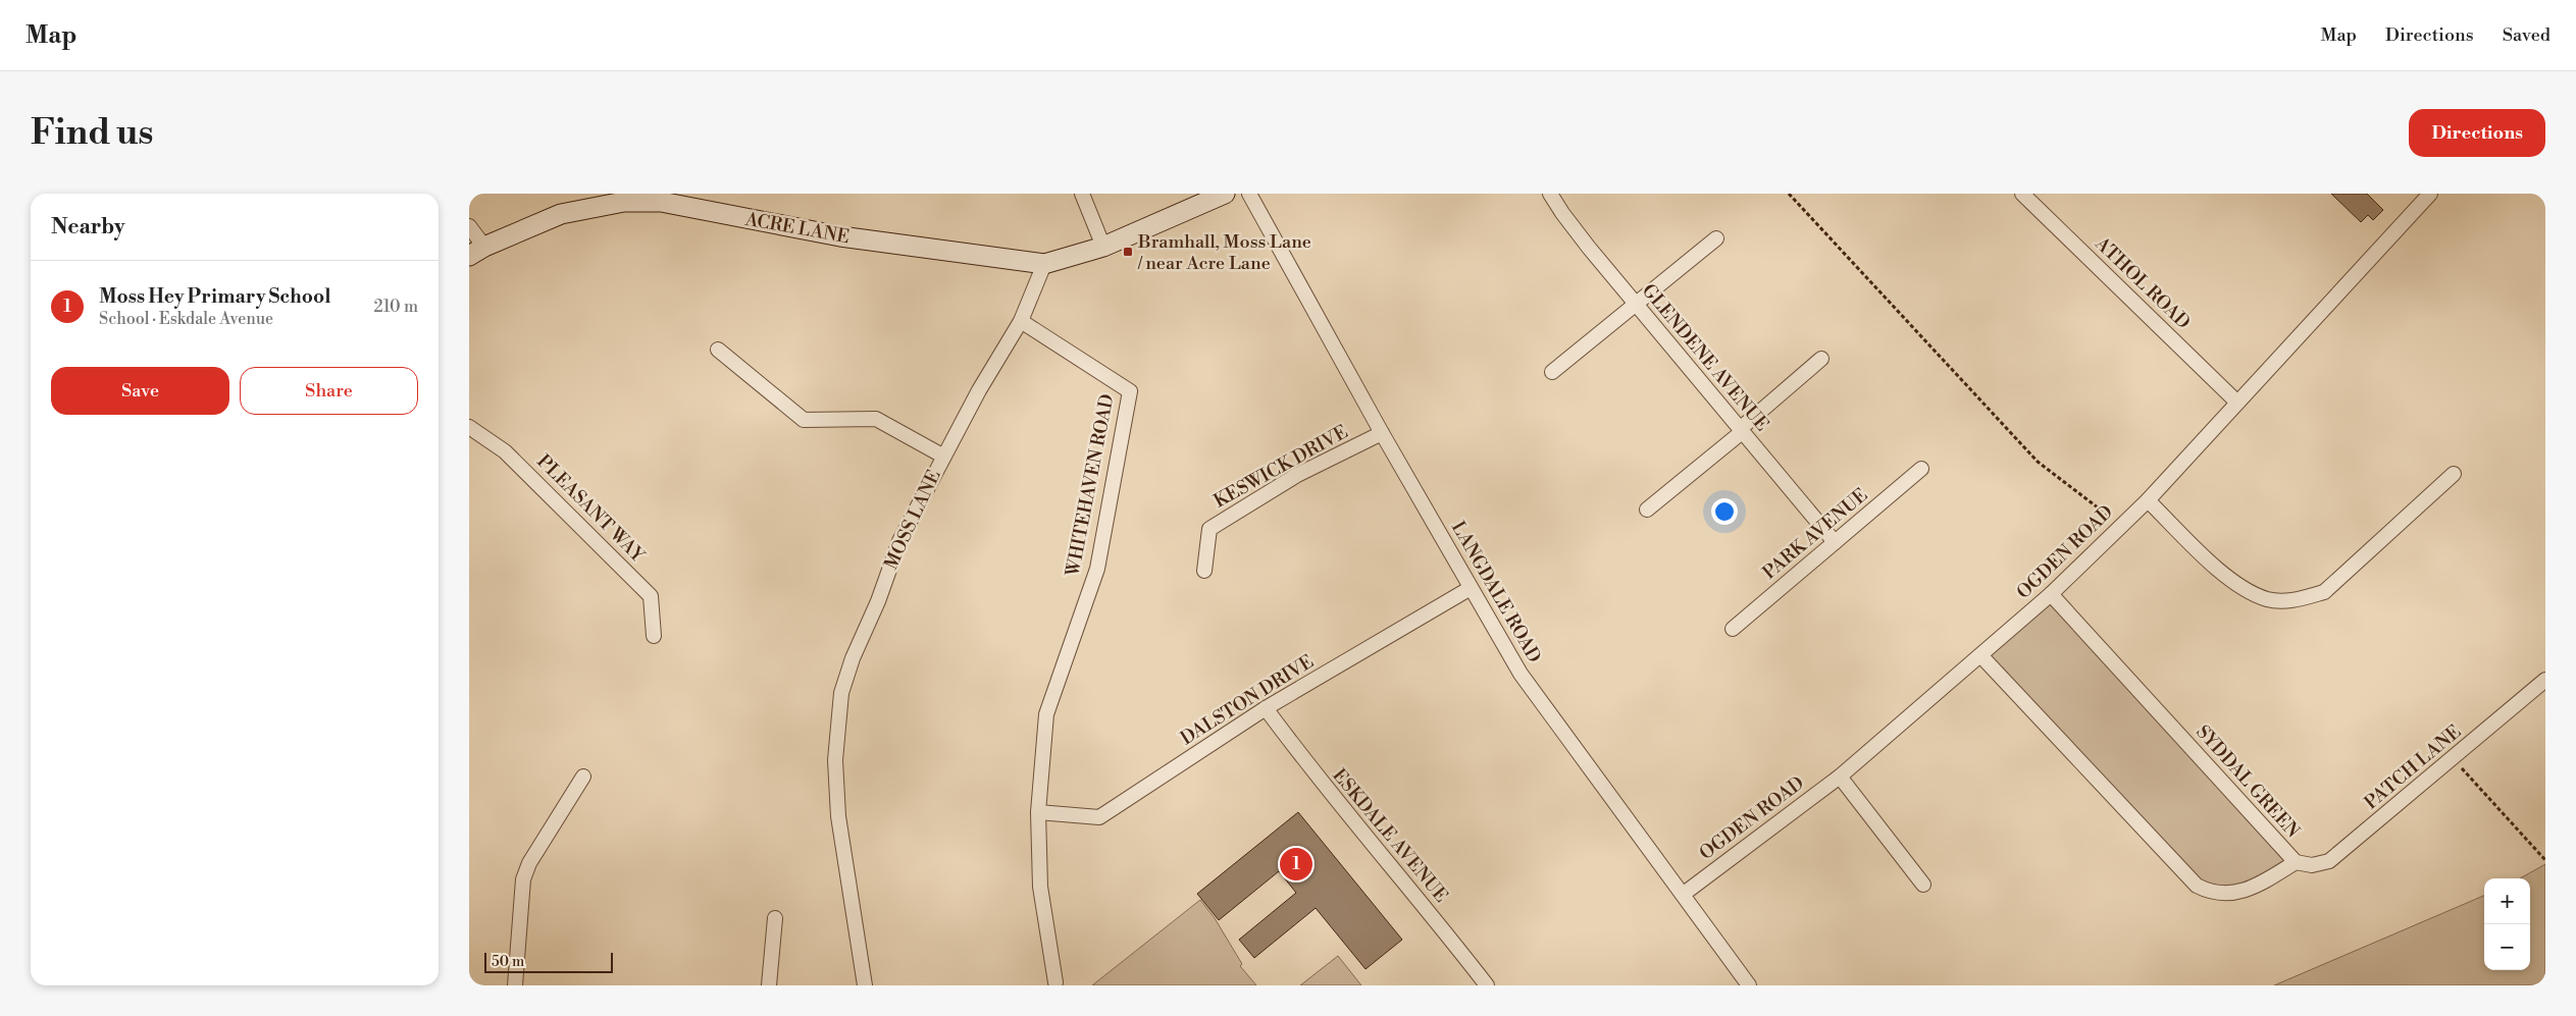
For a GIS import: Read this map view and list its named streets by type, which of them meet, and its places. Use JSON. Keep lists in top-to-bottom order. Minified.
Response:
{"streets":{"main road":["ACRE LANE"],"street":["ATHOL ROAD","GLENDENE AVENUE","KESWICK DRIVE","WHITEHAVEN ROAD","PLEASANT WAY","MOSS LANE","PARK AVENUE","OGDEN ROAD","LANGDALE ROAD","DALSTON DRIVE","PATCH LANE","SYDDAL GREEN","ESKDALE AVENUE"]},"crossings":[["ACRE LANE","MOSS LANE"],["ATHOL ROAD","OGDEN ROAD"],["GLENDENE AVENUE","PARK AVENUE"],["KESWICK DRIVE","LANGDALE ROAD"],["WHITEHAVEN ROAD","MOSS LANE"],["WHITEHAVEN ROAD","DALSTON DRIVE"],["OGDEN ROAD","LANGDALE ROAD"],["OGDEN ROAD","SYDDAL GREEN"],["LANGDALE ROAD","DALSTON DRIVE"],["DALSTON DRIVE","ESKDALE AVENUE"],["PATCH LANE","SYDDAL GREEN"]],"places":{"transit":["Bramhall, Moss Lane / near Acre Lane"]},"scale_bar":"50 m","page":{"header":"Map","nav":["Map","Directions","Saved"],"buttons":["Directions",["Save","Share"]],"title":"Find us","heading":"Nearby","list":[{"mark":"1","name":"Moss Hey Primary School","note":"School · Eskdale Avenue","value":"210 m"}],"pins":"1","map_buttons":["+","−"],"scale":"50 m"}}
